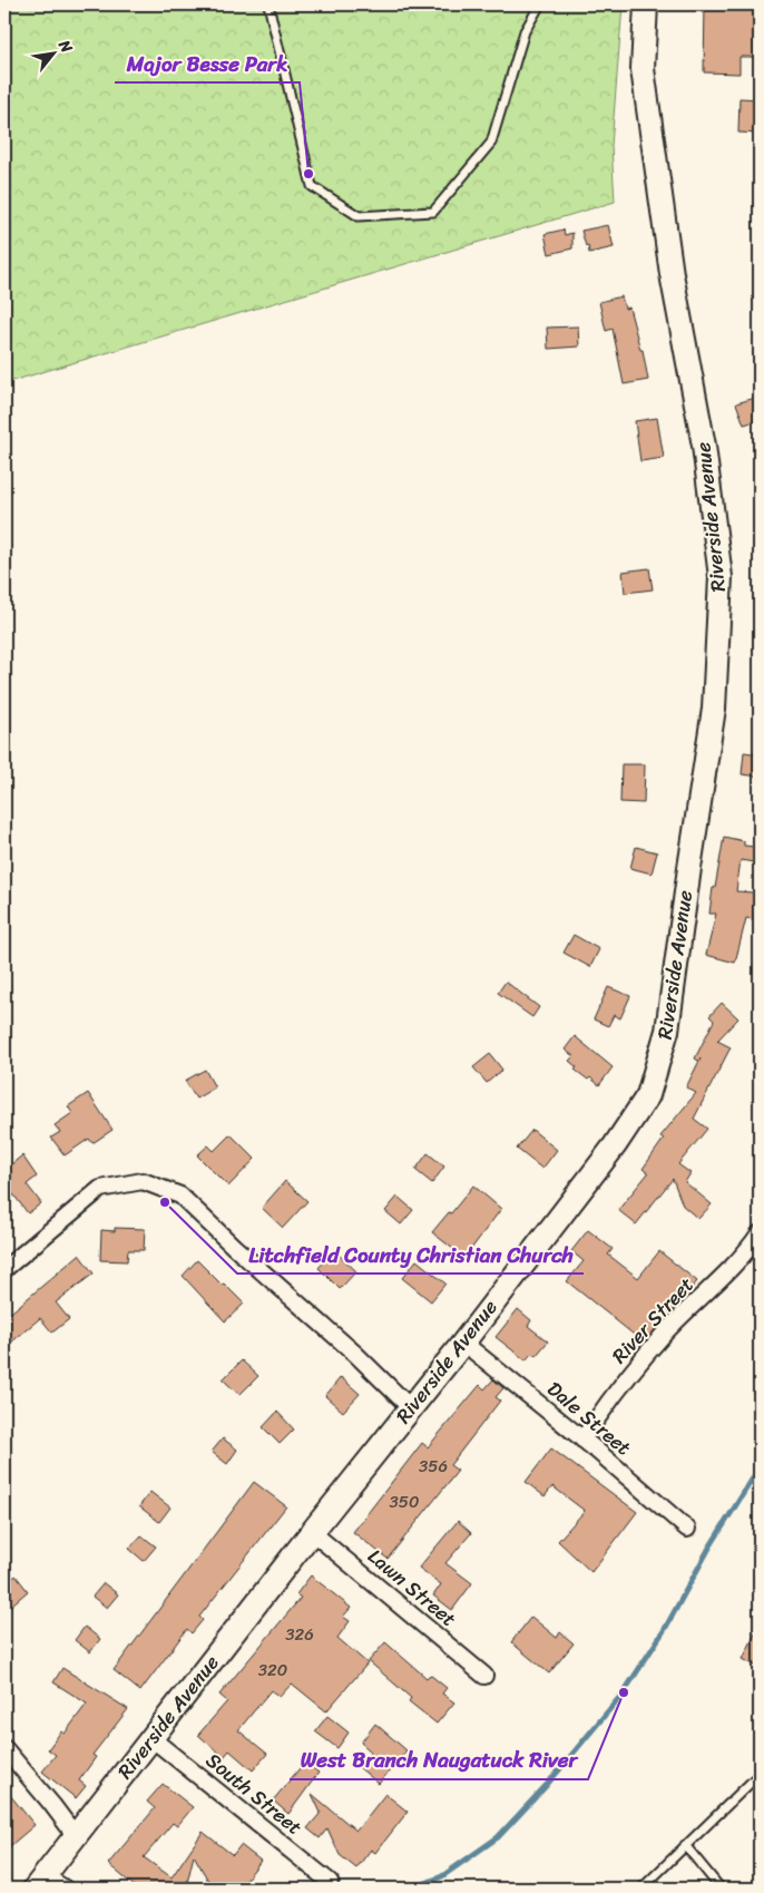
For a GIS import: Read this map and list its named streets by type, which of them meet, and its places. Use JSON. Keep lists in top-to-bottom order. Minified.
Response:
{"streets":{"street":["Riverside Avenue","River Street","Dale Street","Lawn Street","South Street"]},"crossings":[["Riverside Avenue","Dale Street"],["Riverside Avenue","Lawn Street"],["Riverside Avenue","South Street"],["River Street","Dale Street"]],"places":["Major Besse Park","Litchfield County Christian Church","West Branch Naugatuck River"],"house_numbers":["356","350","326","320"],"north":"top right"}
